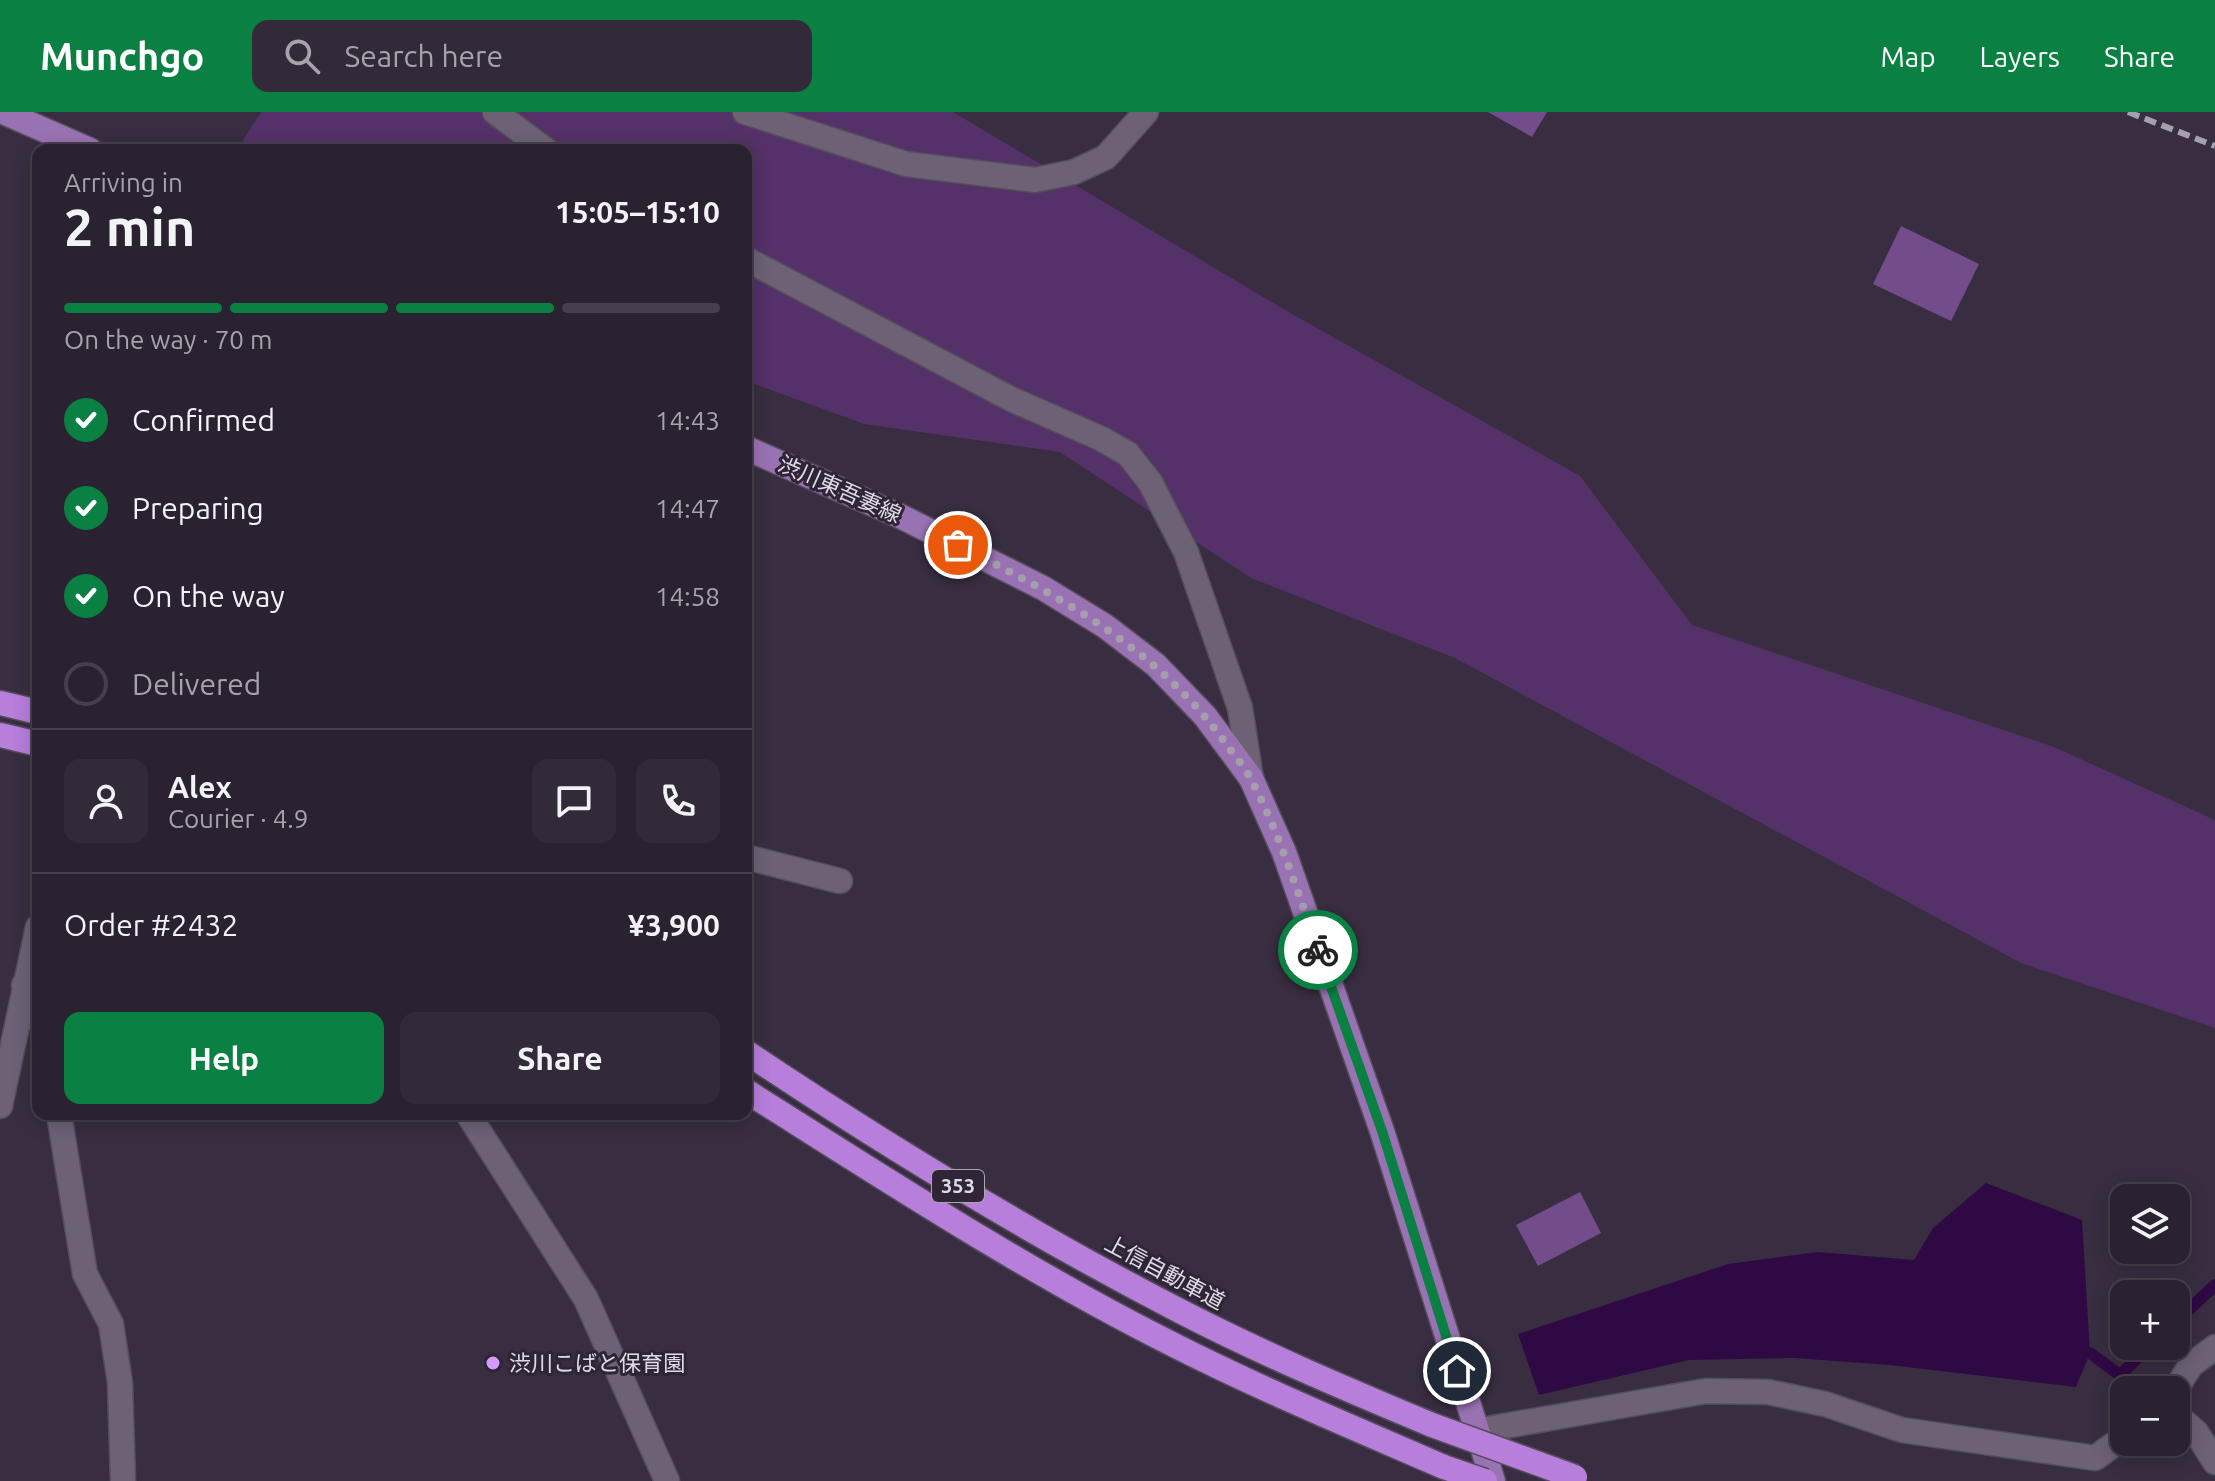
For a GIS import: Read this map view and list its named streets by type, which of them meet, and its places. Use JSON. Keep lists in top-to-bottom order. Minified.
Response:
{"streets":{"highway":["353","上信自動車道"],"main road":["渋川東吾妻線"]},"crossings":[["渋川東吾妻線","353"]],"places":["渋川こばと保育園"],"page":{"header":"Munchgo","search":"Search here","nav":["Map","Layers","Share"],"heading":["2 min","Arriving in","15:05–15:10"],"panel":["Alex","Courier · 4.9","Order #2432","¥3,900"],"bar":"On the way · 70 m","list":[["Confirmed","14:43"],["Preparing","14:47"],["On the way","14:58"],"Delivered"],"buttons":["Help","Share"],"map_buttons":["+","−"]}}
